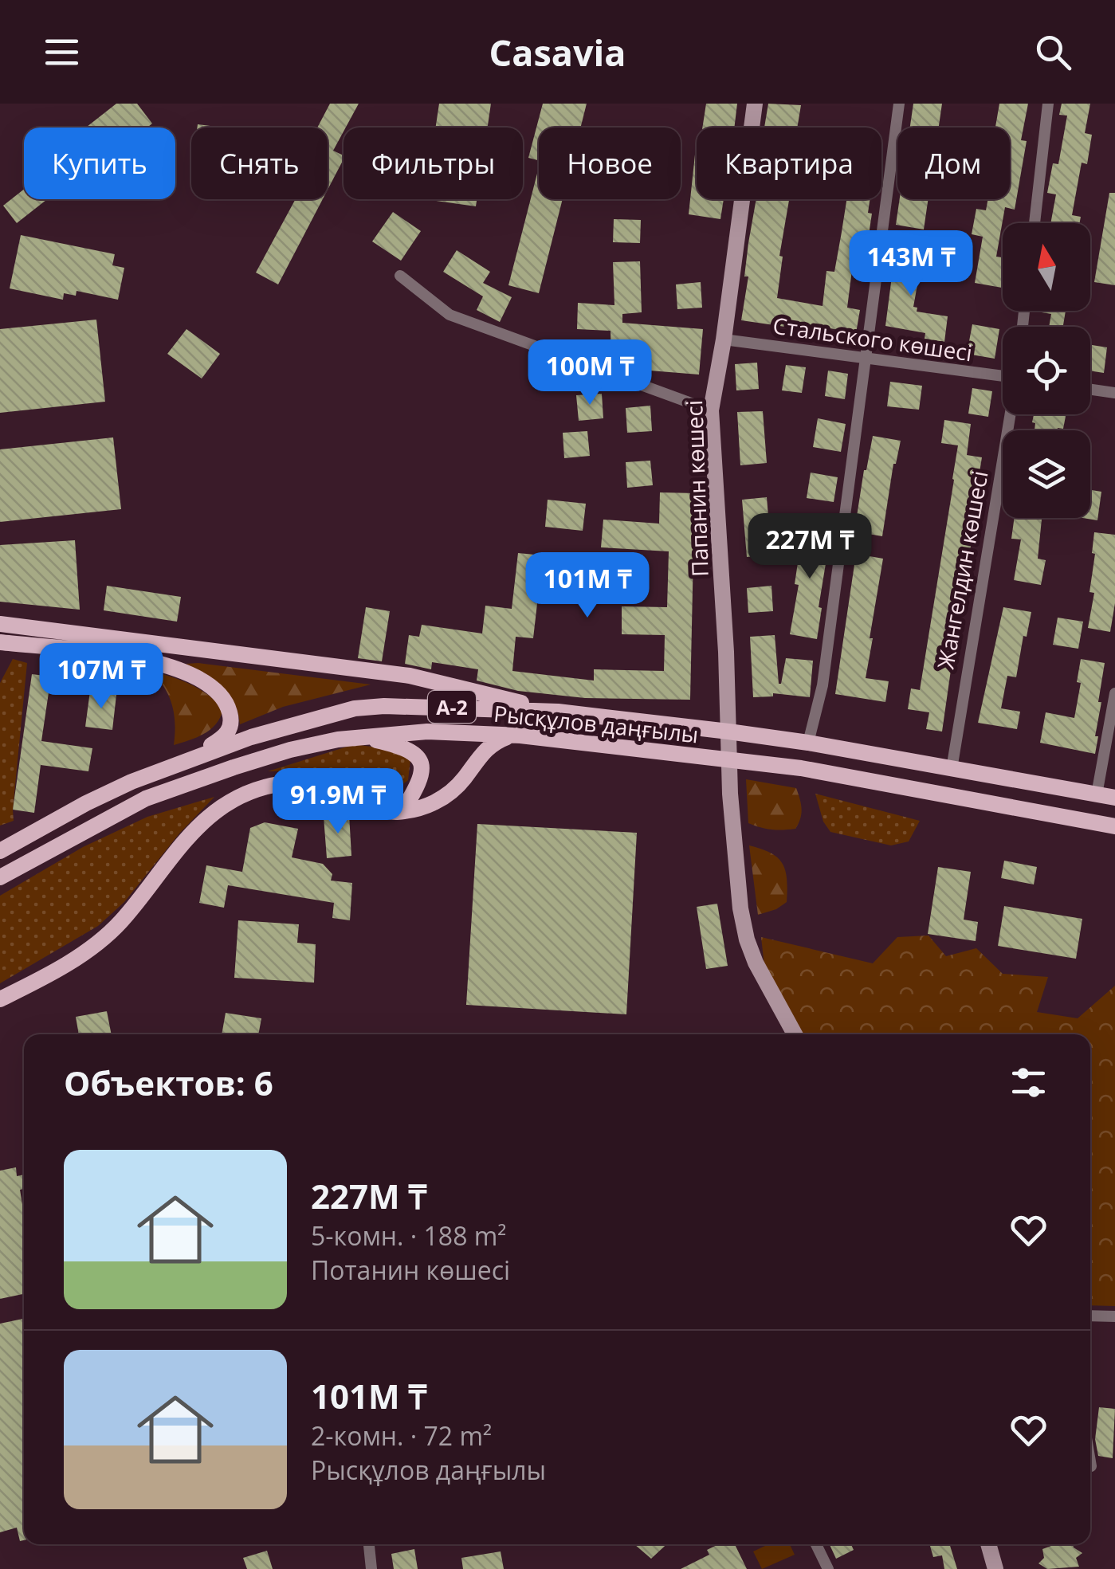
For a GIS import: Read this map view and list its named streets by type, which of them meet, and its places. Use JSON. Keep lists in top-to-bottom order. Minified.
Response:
{"streets":{"main road":["Папанин көшесі","A-2","Рысқұлов даңғылы"],"street":["Стальского көшесі","Жангелдин көшесі"]},"crossings":[["Стальского көшесі","Папанин көшесі"],["Папанин көшесі","Рысқұлов даңғылы"],["Жангелдин көшесі","Рысқұлов даңғылы"]],"north":"top","page":{"header":"Casavia","chip":["Купить","Снять","Фильтры","Новое","Квартира","Дом"],"price":["143M ₸","100M ₸","227M ₸","101M ₸","107M ₸","91.9M ₸"],"heading":"Объектов: 6","list":[{"name":"227M ₸","note":"5-комн. · 188 m² · Потанин көшесі"},{"name":"101M ₸","note":"2-комн. · 72 m² · Рысқұлов даңғылы"}]}}
